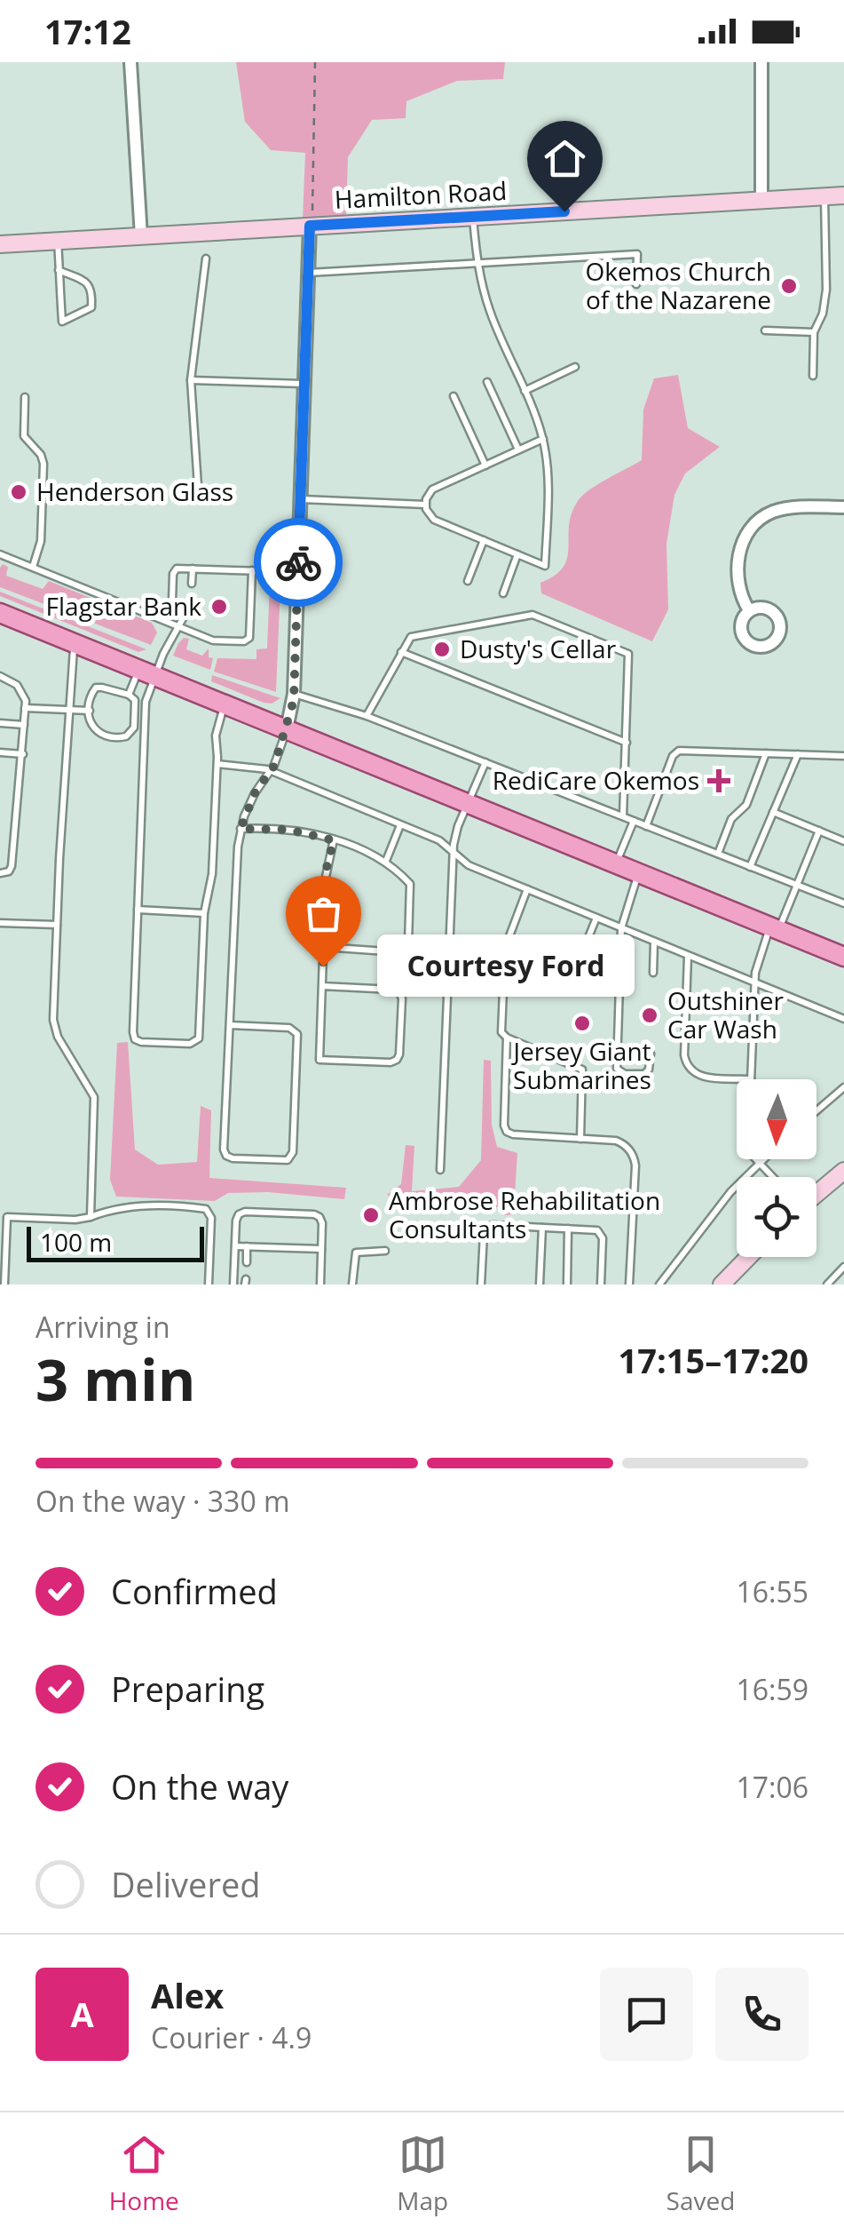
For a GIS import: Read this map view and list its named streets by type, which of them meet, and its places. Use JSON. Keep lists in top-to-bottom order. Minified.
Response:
{"streets":{"street":["Hamilton Road"]},"places":{"other":["Okemos Church of the Nazarene","Henderson Glass","Flagstar Bank","Dusty's Cellar","Courtesy Ford","Outshiner Car Wash","Jersey Giant Submarines","Ambrose Rehabilitation Consultants"],"health":["RediCare Okemos"]},"scale_bar":"100 m","north":"bottom","page":{"status":"17:12","bubble":"Courtesy Ford","scale":"100 m","heading":["3 min","Arriving in","17:15–17:20"],"panel":["Alex","Courier · 4.9"],"bar":"On the way · 330 m","list":[["Confirmed","16:55"],["Preparing","16:59"],["On the way","17:06"],"Delivered"],"round":"A","tabs":["Home","Map","Saved"]}}
